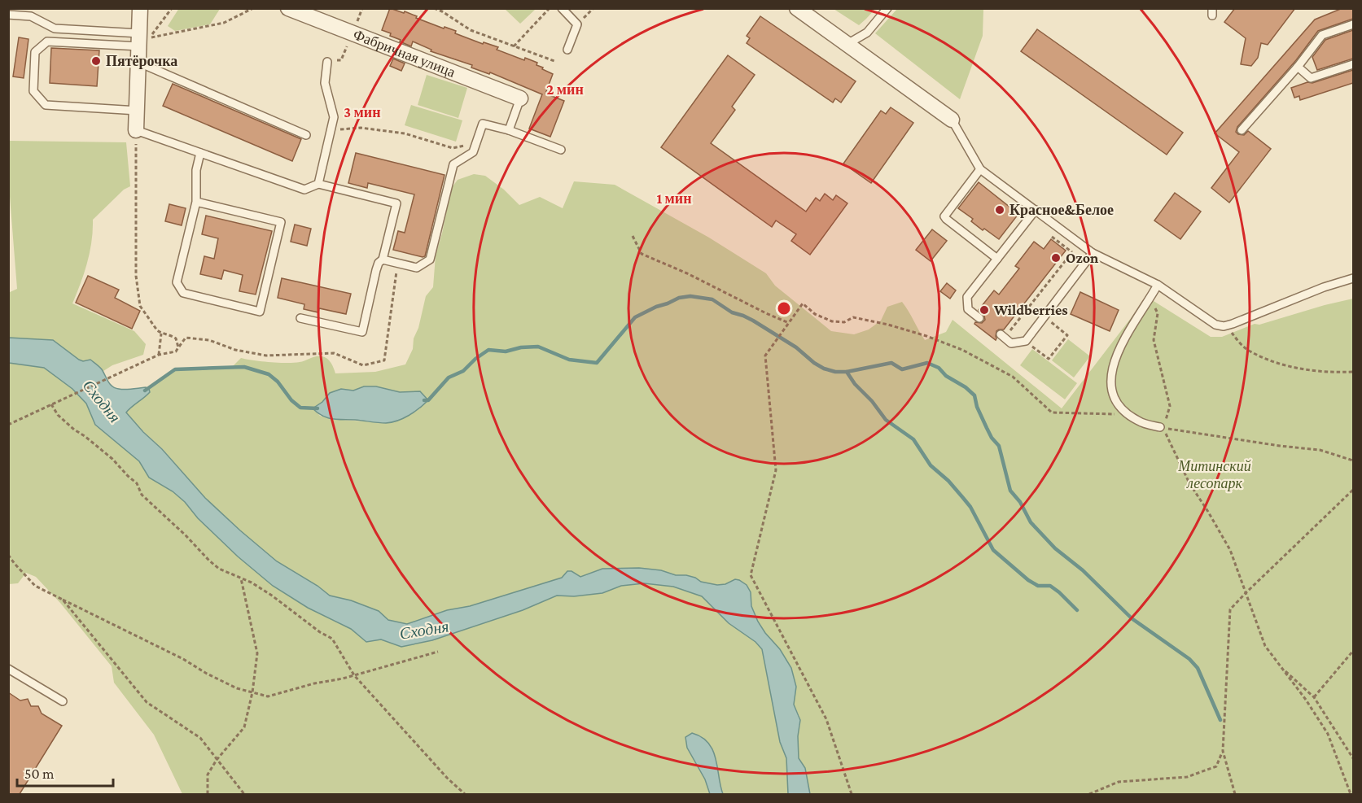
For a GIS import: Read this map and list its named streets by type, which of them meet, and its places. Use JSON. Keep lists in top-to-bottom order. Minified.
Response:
{"streets":{"street":["Фабричная улица"]},"water":["Сходня"],"parks":["Митинский лесопарк"],"places":["Пятёрочка","Красное&Белое","Ozon","Wildberries"],"scale_bar":"50 m","rings":["2 мин","3 мин","1 мин"]}
